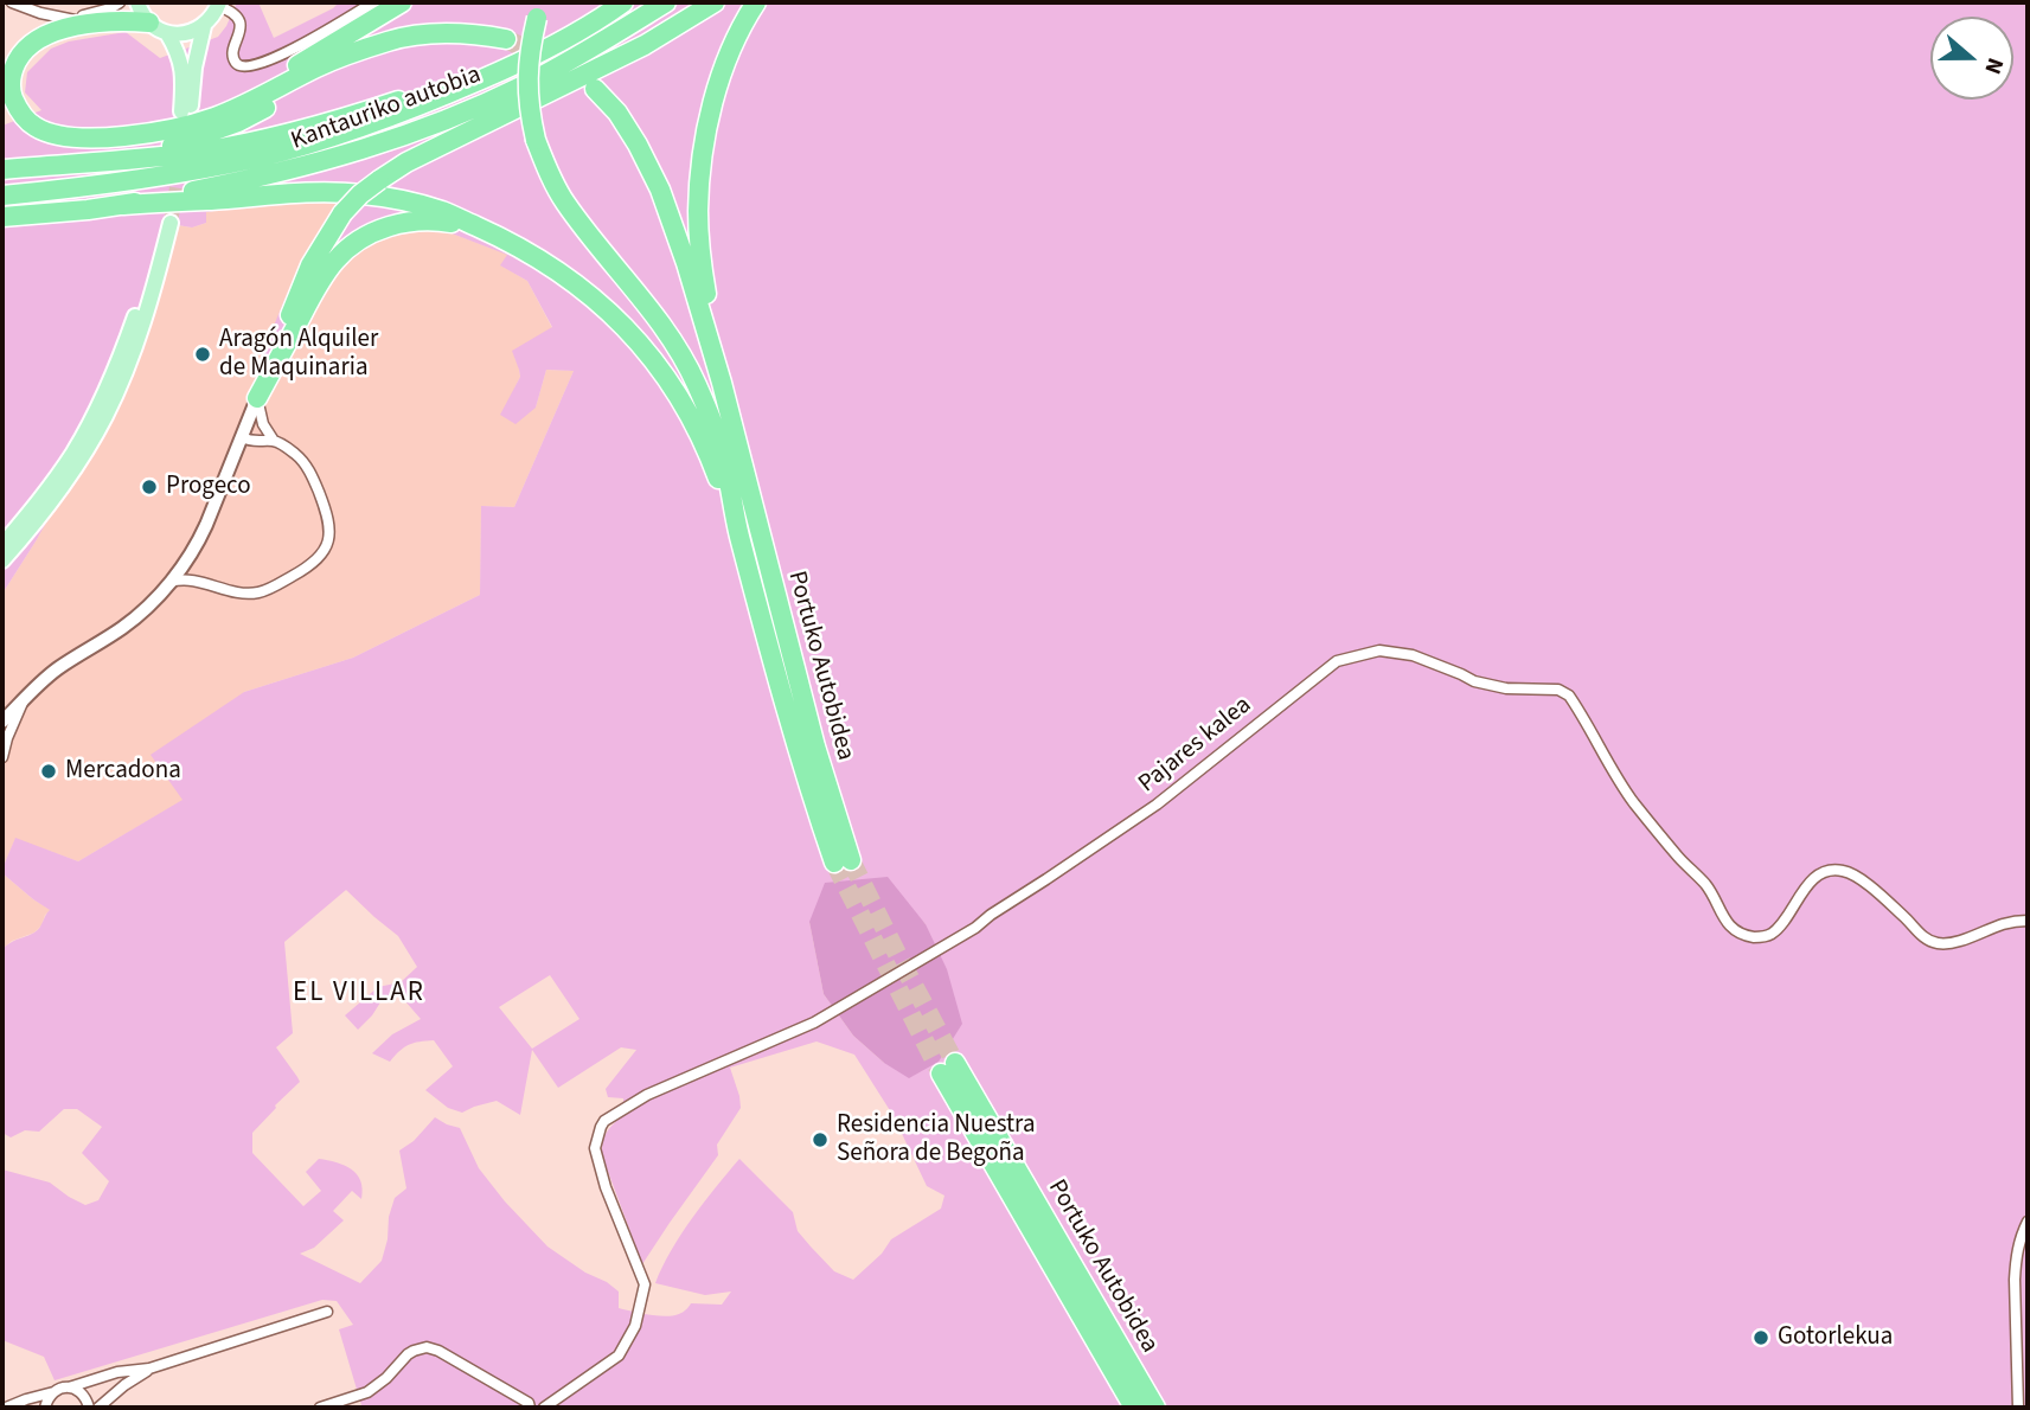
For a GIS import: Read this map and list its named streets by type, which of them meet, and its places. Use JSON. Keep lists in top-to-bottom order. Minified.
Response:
{"streets":{"highway":["Kantauriko autobia","Portuko Autobidea"],"street":["Pajares kalea"]},"districts":["EL VILLAR"],"places":["Aragón Alquiler de Maquinaria","Progeco","Mercadona","Residencia Nuestra Señora de Begoña","Gotorlekua"],"north":"right"}
